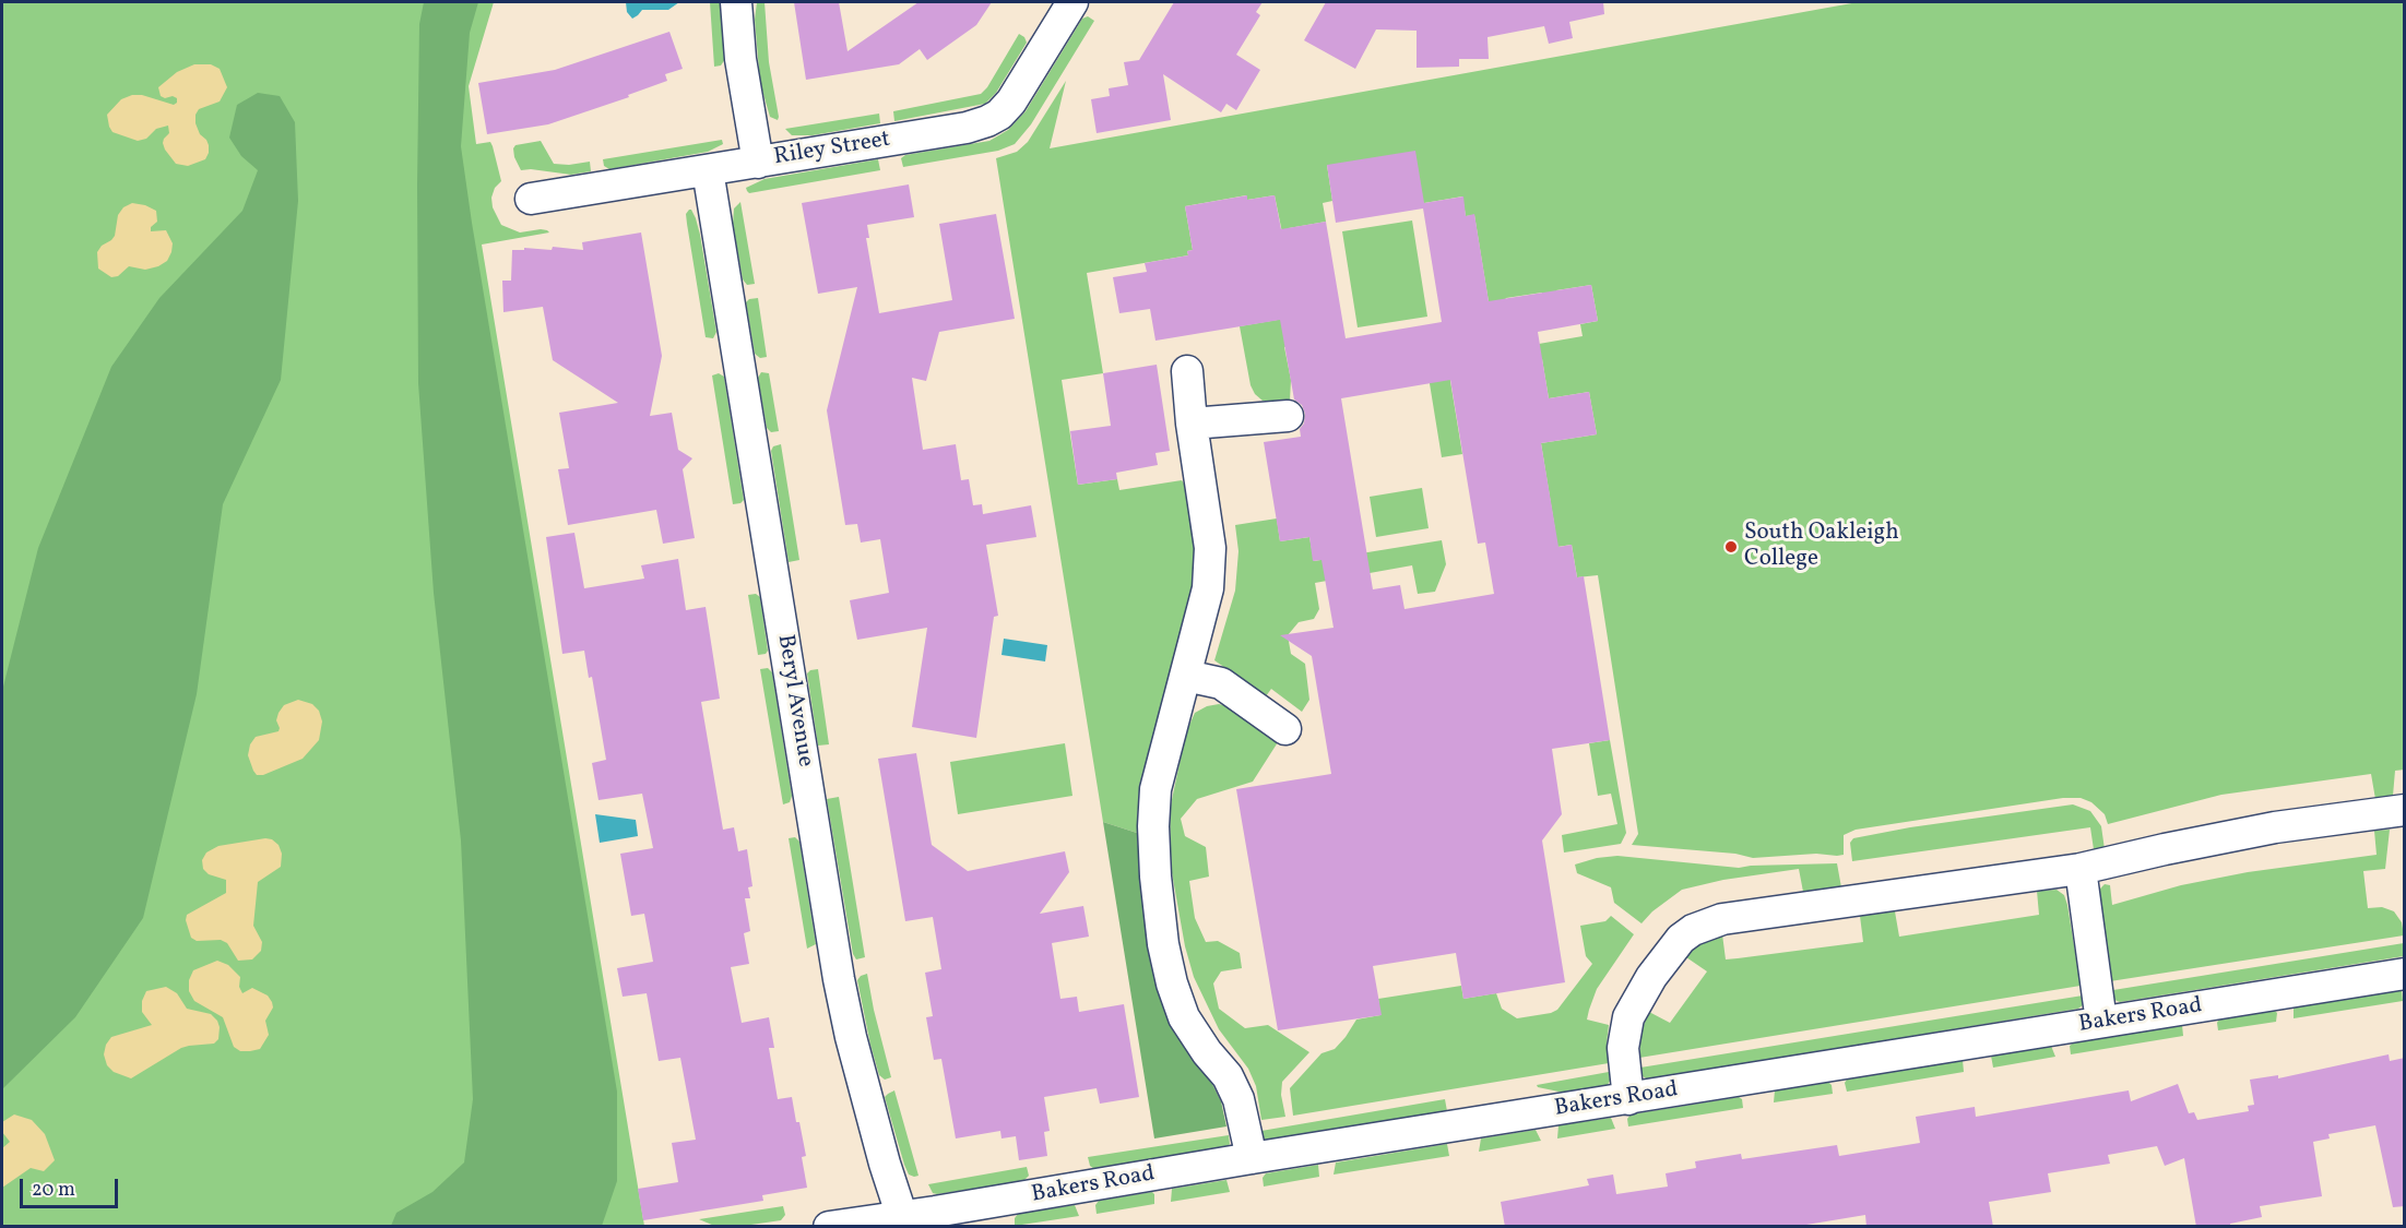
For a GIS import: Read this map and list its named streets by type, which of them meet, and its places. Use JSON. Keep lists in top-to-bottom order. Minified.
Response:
{"streets":{"street":["Riley Street","Beryl Avenue","Bakers Road"]},"crossings":[["Riley Street","Beryl Avenue"],["Beryl Avenue","Bakers Road"]],"places":["South Oakleigh College"],"scale_bar":"20 m"}
